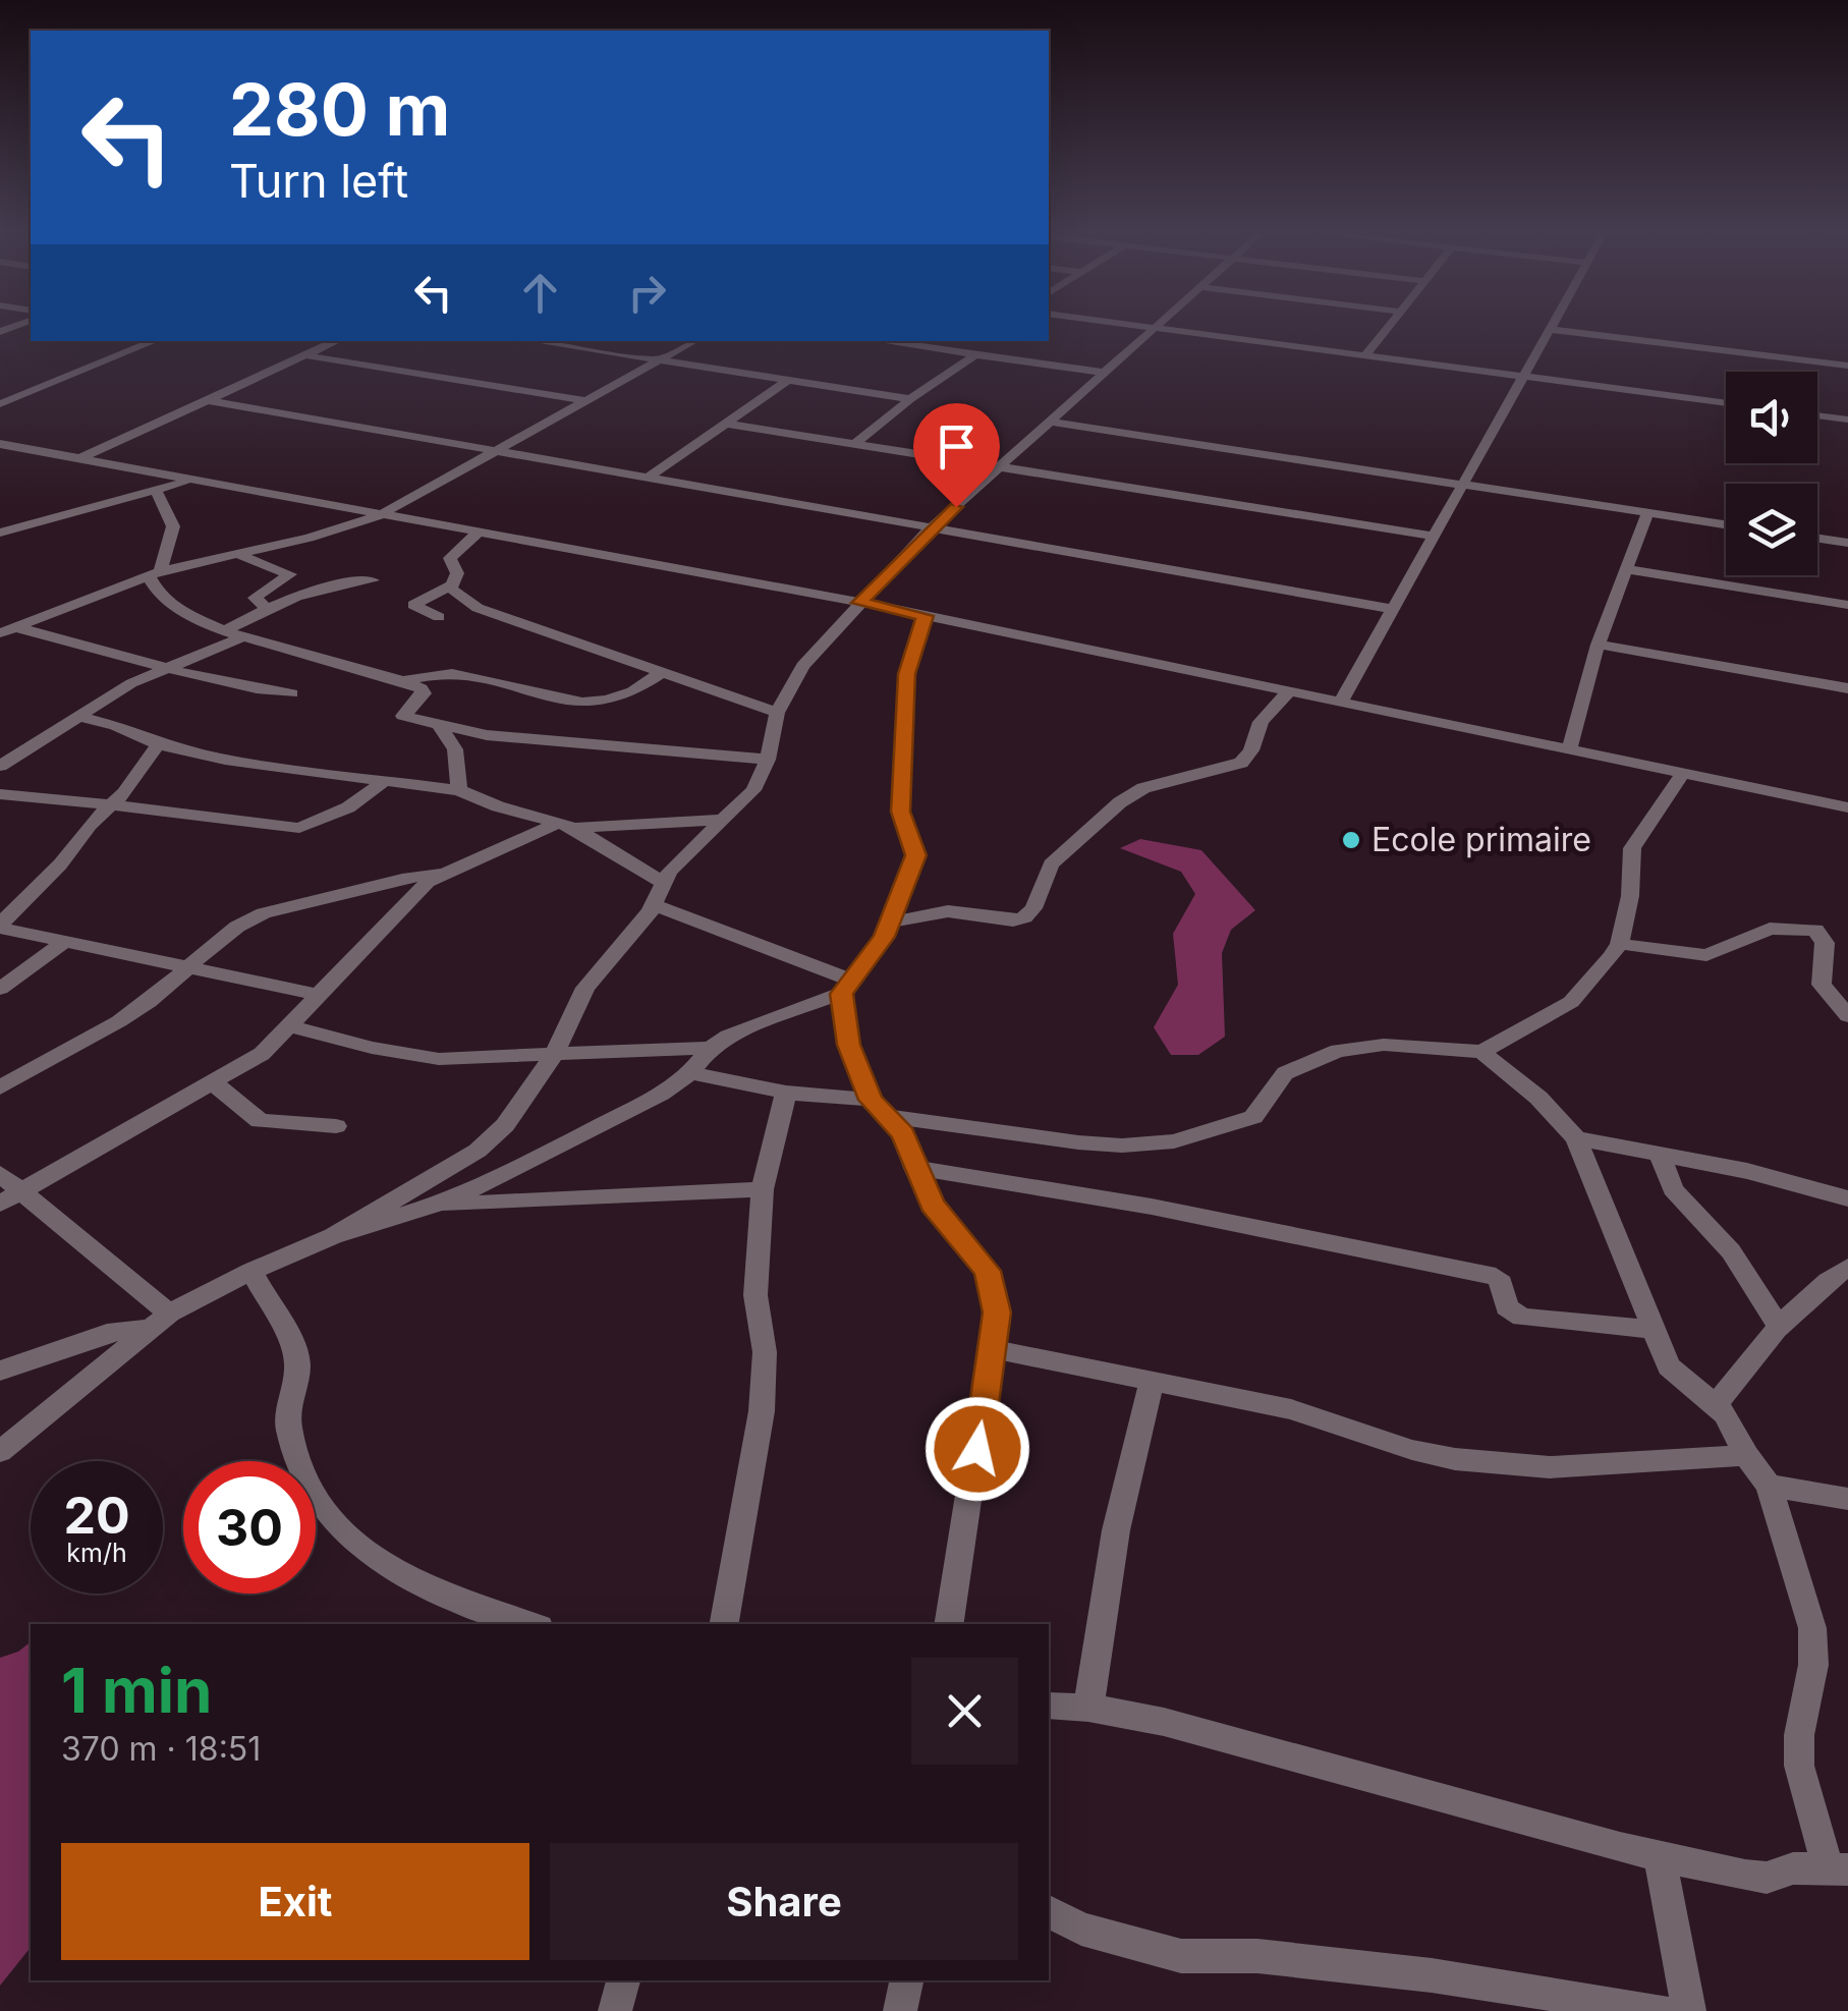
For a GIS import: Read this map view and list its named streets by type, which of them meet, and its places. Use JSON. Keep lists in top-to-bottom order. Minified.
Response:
{"places":["Ecole primaire"],"page":{"turn":["280 m","Turn left"],"speed":"20 km/h","limit":"30","heading":["1 min","370 m · 18:51"],"buttons":["Exit","Share"]}}
